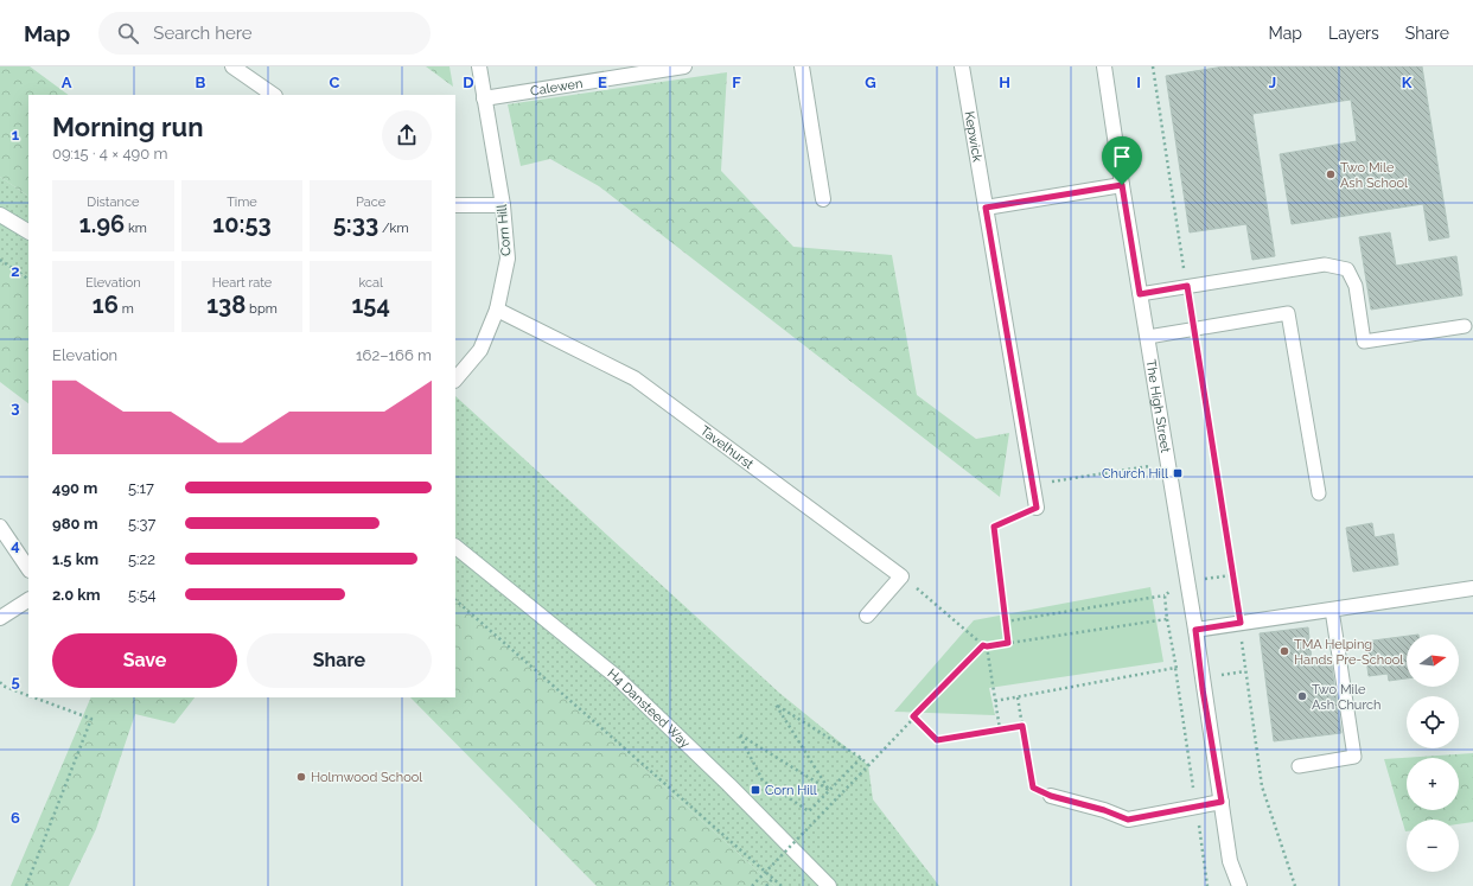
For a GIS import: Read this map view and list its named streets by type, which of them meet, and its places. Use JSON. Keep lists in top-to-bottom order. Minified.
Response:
{"streets":{"street":["Calewen","Kepwick","Corn Hill","The High Street","Tavelhurst","H4 Dansteed Way"]},"crossings":[["Calewen","Corn Hill"],["Corn Hill","Tavelhurst"]],"places":{"other":["Two Mile Ash School","TMA Helping Hands Pre-School","Two Mile Ash Church","Holmwood School"],"transit":["Church Hill","Corn Hill"]},"north":"right","page":{"header":"Map","search":"Search here","nav":["Map","Layers","Share"],"heading":["Morning run","09:15 · 4 × 490 m"],"stats":[["Distance","1.96 km"],["Time","10:53"],["Pace","5:33 /km"],["Elevation","16 m"],["Heart rate","138 bpm"],["kcal","154"]],"chart":["Elevation","162–166 m"],"list":[{"name":"490 m","note":"5:17"},{"name":"980 m","note":"5:37"},{"name":"1.5 km","note":"5:22"},{"name":"2.0 km","note":"5:54"}],"buttons":["Save","Share"],"map_buttons":["+","−"]},"grid":{"columns":["A","B","C","D","E","F","G","H","I","J","K"],"rows":["1","2","3","4","5","6"]}}
